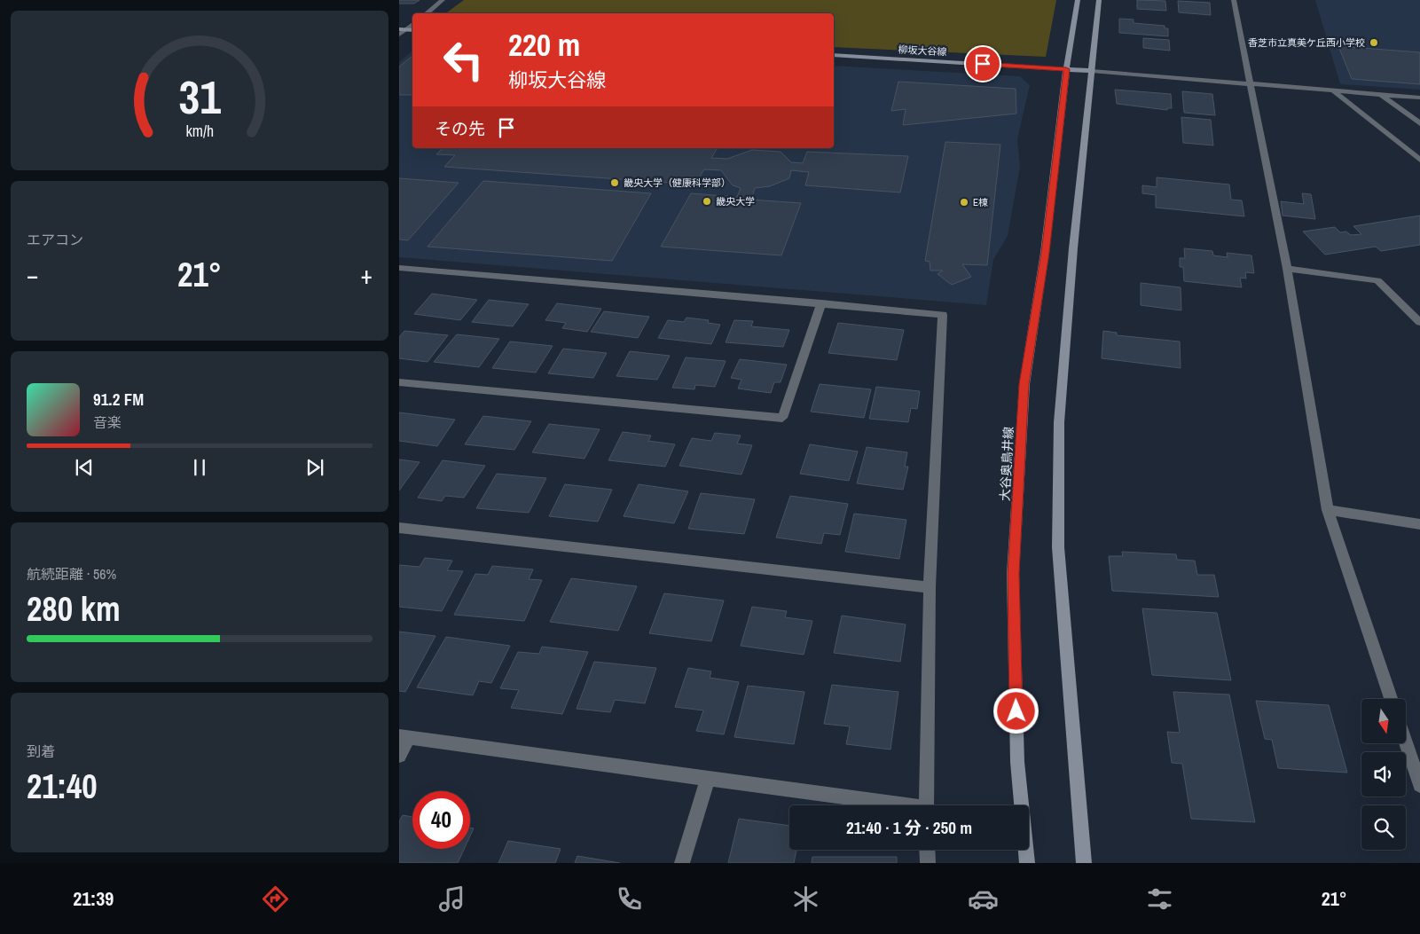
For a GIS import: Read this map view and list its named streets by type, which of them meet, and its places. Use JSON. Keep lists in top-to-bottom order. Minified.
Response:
{"streets":{"street":["柳坂大谷線","大谷奥鳥井線"]},"crossings":[["柳坂大谷線","大谷奥鳥井線"]],"places":["香芝市立真美ケ丘西小学校","畿央大学（健康科学部）","畿央大学","E棟"],"north":"bottom","page":{"turn":["220 m","柳坂大谷線"],"then":"その先","tile":["エアコン",["航続距離 · 56%","280 km"],["到着","21:40"]],"heat":["−","21°","+"],"song":["91.2 FM","音楽"],"limit":"40","trip":"21:40 · 1 分 · 250 m","tabs":["21:39","21°"],"gauge":["31","km/h"]}}
